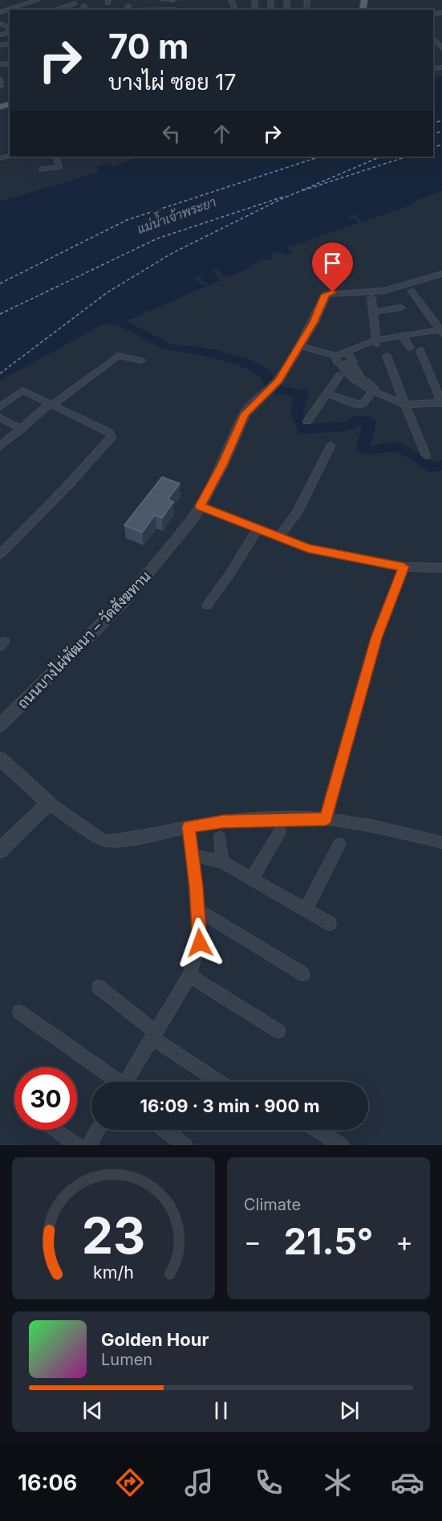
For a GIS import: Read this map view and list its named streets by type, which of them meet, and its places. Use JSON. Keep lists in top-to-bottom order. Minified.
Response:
{"streets":{"street":["ถนนบางไผ่พัฒนา – วัดสังฆทาน"]},"water":["แม่น้ำเจ้าพระยา"],"page":{"turn":["70 m","บางไผ่ ซอย 17"],"limit":"30","trip":"16:09 · 3 min · 900 m","tile":"Climate","heat":["−","21.5°","+"],"song":["Golden Hour","Lumen"],"tabs":"16:06","gauge":["23","km/h"]}}
